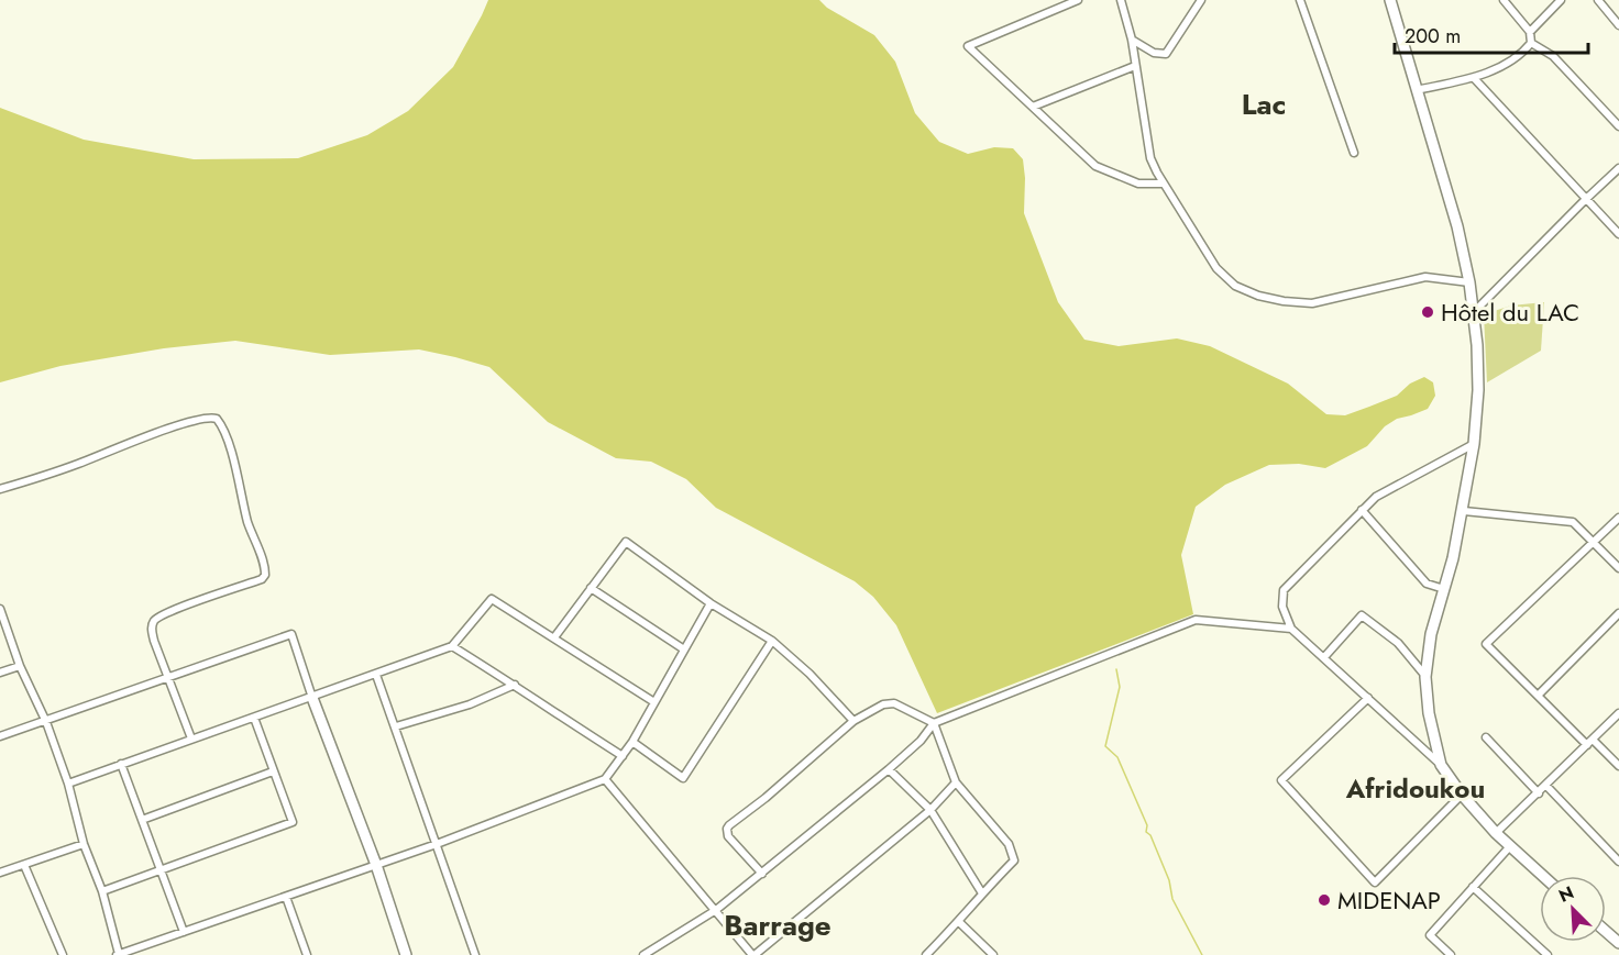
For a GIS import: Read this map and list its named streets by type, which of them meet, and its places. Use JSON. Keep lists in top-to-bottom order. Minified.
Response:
{"districts":["Lac","Afridoukou","Barrage"],"places":["Hôtel du LAC","MIDENAP"],"scale_bar":"200 m","north":"top left"}
